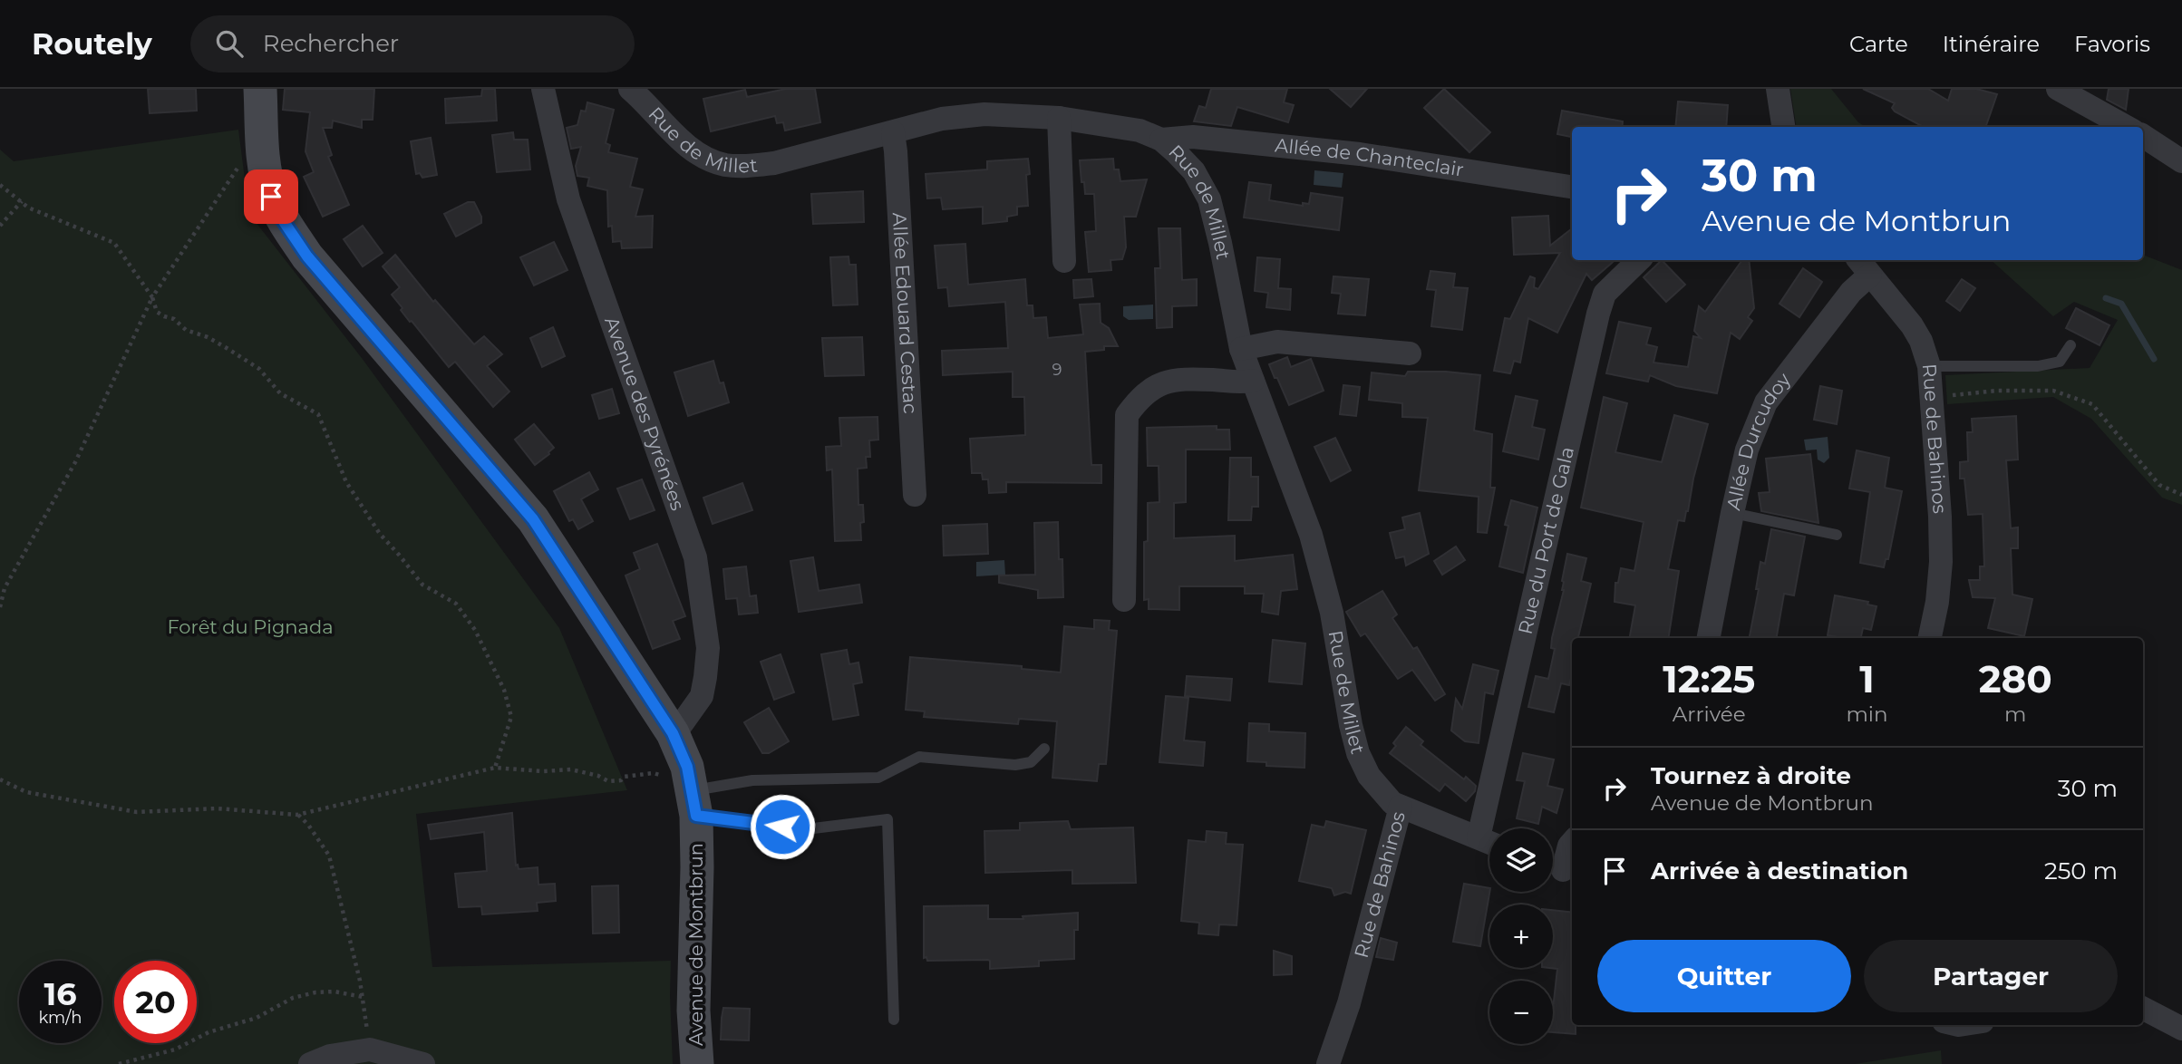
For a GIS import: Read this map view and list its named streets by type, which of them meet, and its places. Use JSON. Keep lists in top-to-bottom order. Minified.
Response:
{"streets":{"street":["Rue de Millet","Allée de Chanteclair","Allée Edouard Cestac","Avenue des Pyrénées","Rue de Bahinos","Allée Durcudoy","Rue du Port de Gala","Avenue de Montbrun"]},"crossings":[["Rue de Millet","Allée de Chanteclair"],["Rue de Millet","Allée Edouard Cestac"],["Rue de Millet","Rue de Bahinos"],["Avenue des Pyrénées","Avenue de Montbrun"],["Rue de Bahinos","Allée Durcudoy"],["Rue de Bahinos","Rue du Port de Gala"]],"parks":["Forêt du Pignada"],"house_numbers":["9"],"page":{"header":"Routely","search":"Rechercher","nav":["Carte","Itinéraire","Favoris"],"turn":["30 m","Avenue de Montbrun"],"eta":["12:25","Arrivée","1","min","280","m"],"list":[{"name":"Tournez à droite","note":"Avenue de Montbrun","value":"30 m"},{"name":"Arrivée à destination","value":"250 m"}],"map_buttons":["+","−"],"buttons":["Quitter","Partager"],"speed":"16 km/h","limit":"20"}}
